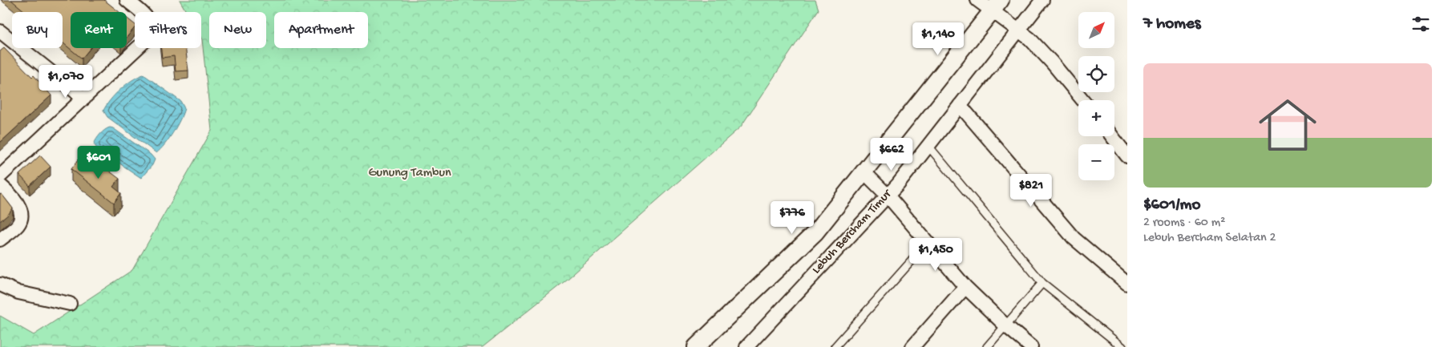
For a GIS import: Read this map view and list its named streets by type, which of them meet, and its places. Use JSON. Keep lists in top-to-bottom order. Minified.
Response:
{"streets":{"street":["Lebuh Bercham Timur"]},"parks":["Gunung Tambun"],"north":"top right","page":{"heading":"7 homes","map_buttons":["+","−"],"chip":["Buy","Rent","Filters","New","Apartment"],"price":["$1,140","$1,070","$662","$601","$821","$776","$1,450"],"list":[{"name":"$601/mo","note":"2 rooms · 60 m² · Lebuh Bercham Selatan 2"}]}}
